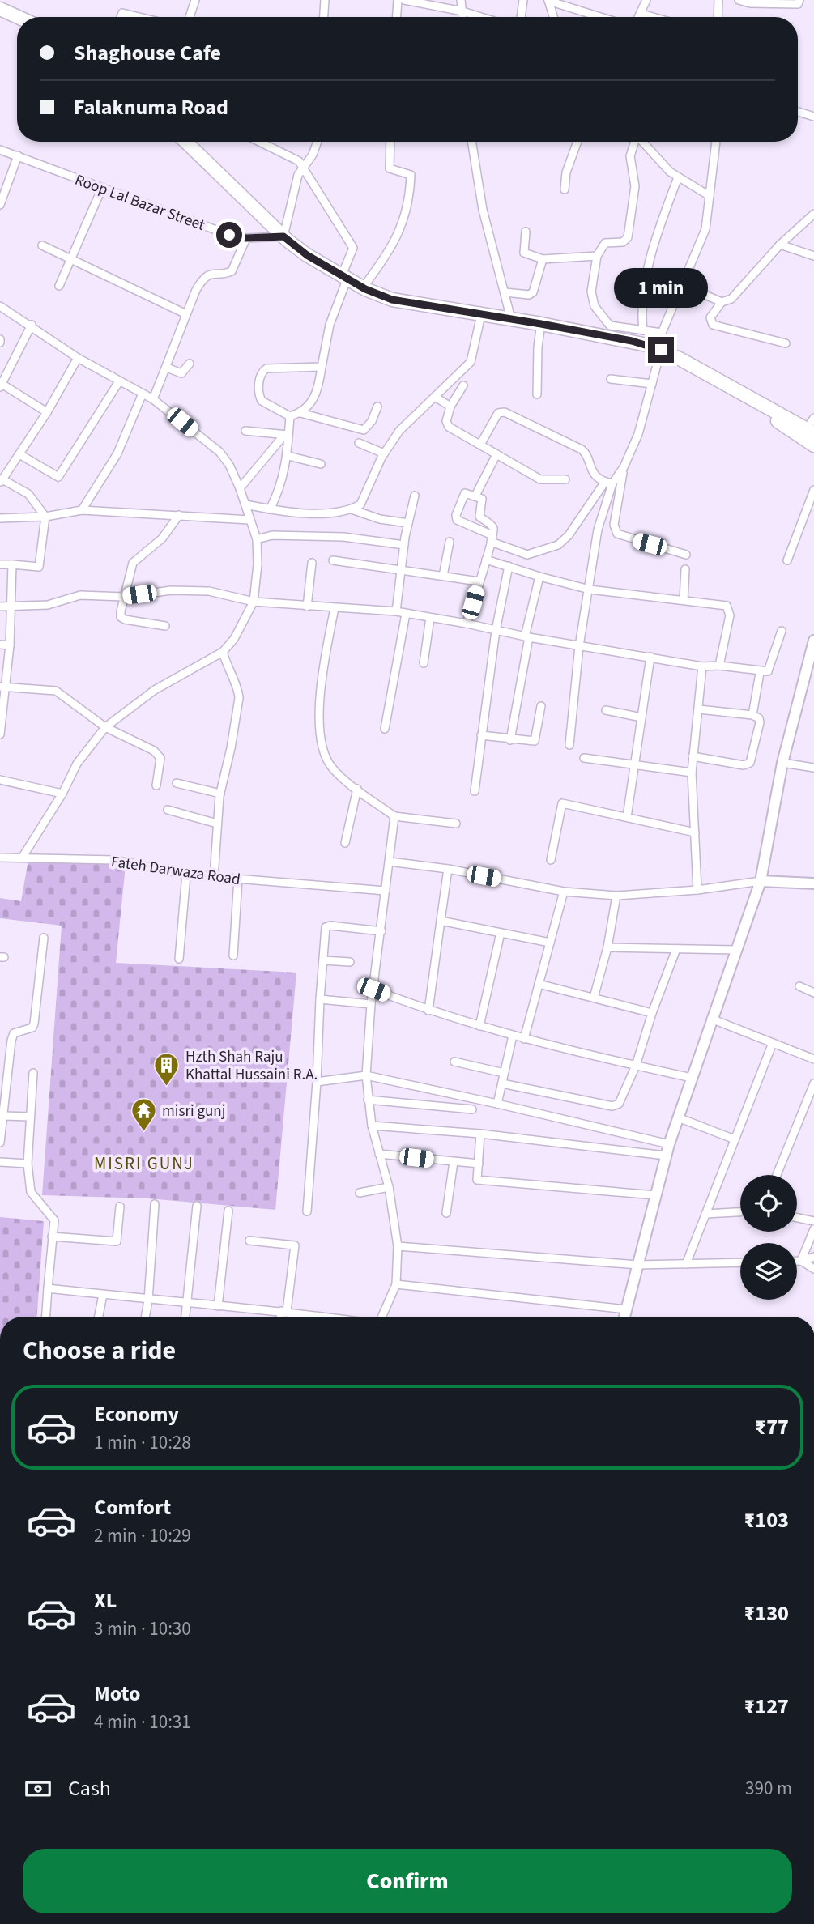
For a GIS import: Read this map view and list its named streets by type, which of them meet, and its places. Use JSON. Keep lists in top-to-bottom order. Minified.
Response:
{"streets":{"street":["Roop Lal Bazar Street","Fateh Darwaza Road"]},"districts":["MISRI GUNJ"],"places":{"building":["Hzth Shah Raju Khattal Hussaini R.A."],"temple":["misri gunj"]},"page":{"banner":["Shaghouse Cafe","Falaknuma Road"],"bubble":"1 min","heading":"Choose a ride","list":[{"name":"Economy","note":"1 min · 10:28","value":"₹77"},{"name":"Comfort","note":"2 min · 10:29","value":"₹103"},{"name":"XL","note":"3 min · 10:30","value":"₹130"},{"name":"Moto","note":"4 min · 10:31","value":"₹127"}],"pay":["Cash","390 m"],"buttons":"Confirm"}}
